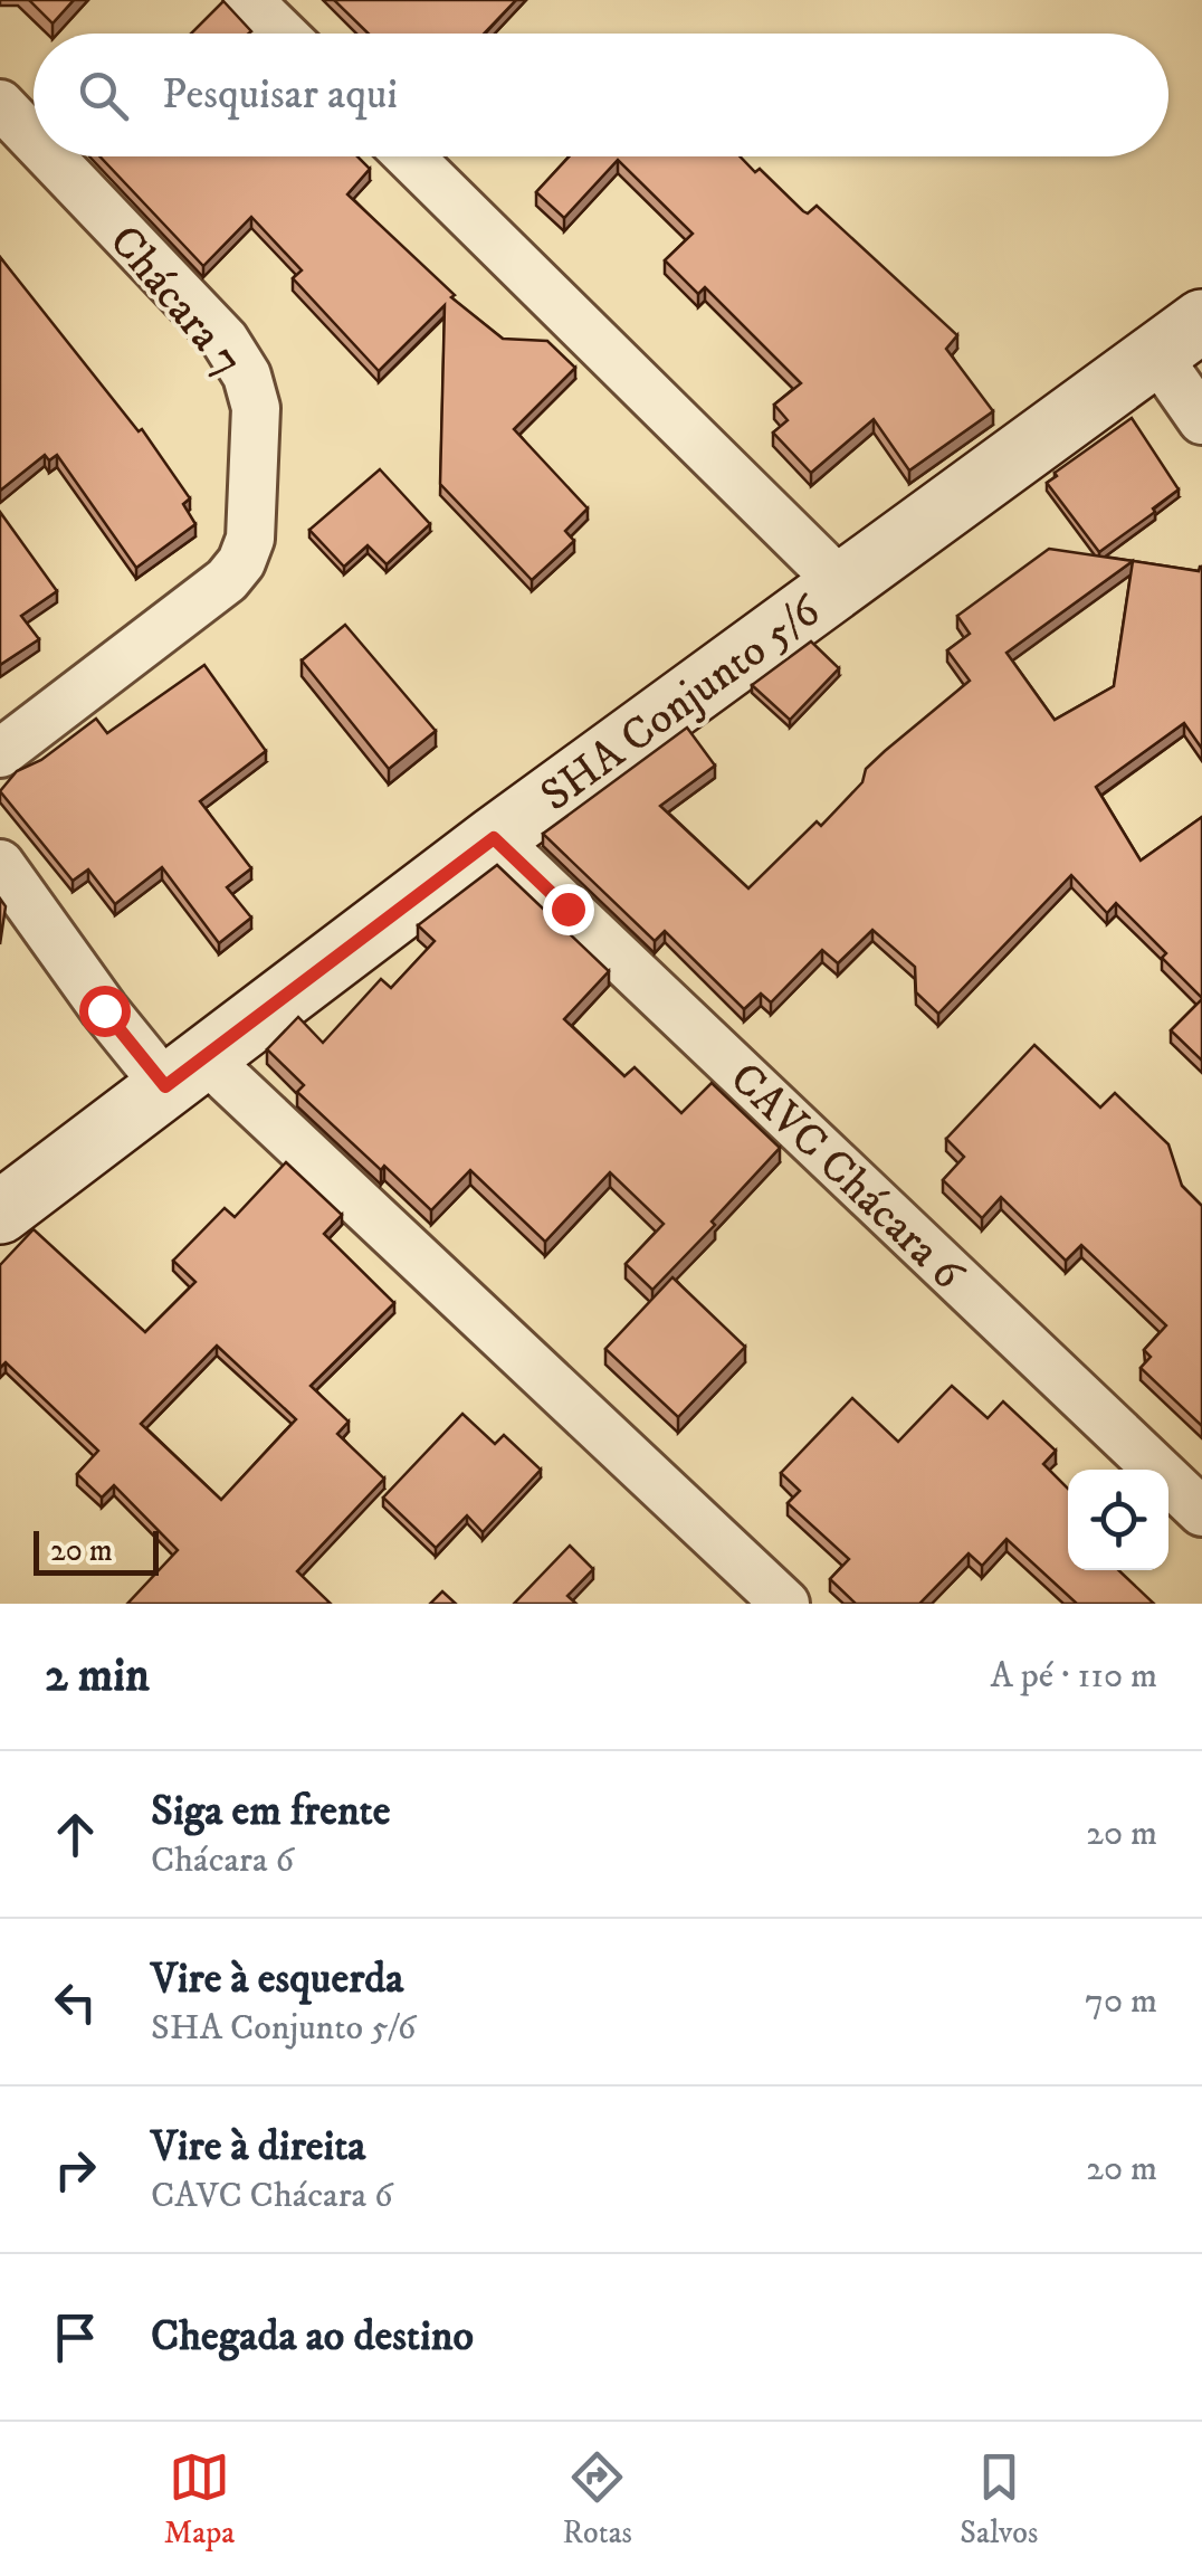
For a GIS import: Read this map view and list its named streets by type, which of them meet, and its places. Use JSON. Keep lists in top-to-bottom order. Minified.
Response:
{"streets":{"street":["Chácara 7","SHA Conjunto 5/6","CAVC Chácara 6"]},"crossings":[["SHA Conjunto 5/6","CAVC Chácara 6"]],"scale_bar":"20 m","page":{"search":"Pesquisar aqui","scale":"20 m","heading":["2 min","A pé · 110 m"],"list":[["Siga em frente","Chácara 6","20 m"],["Vire à esquerda","SHA Conjunto 5/6","70 m"],["Vire à direita","CAVC Chácara 6","20 m"],"Chegada ao destino"],"nav":["Mapa","Rotas","Salvos"]}}
